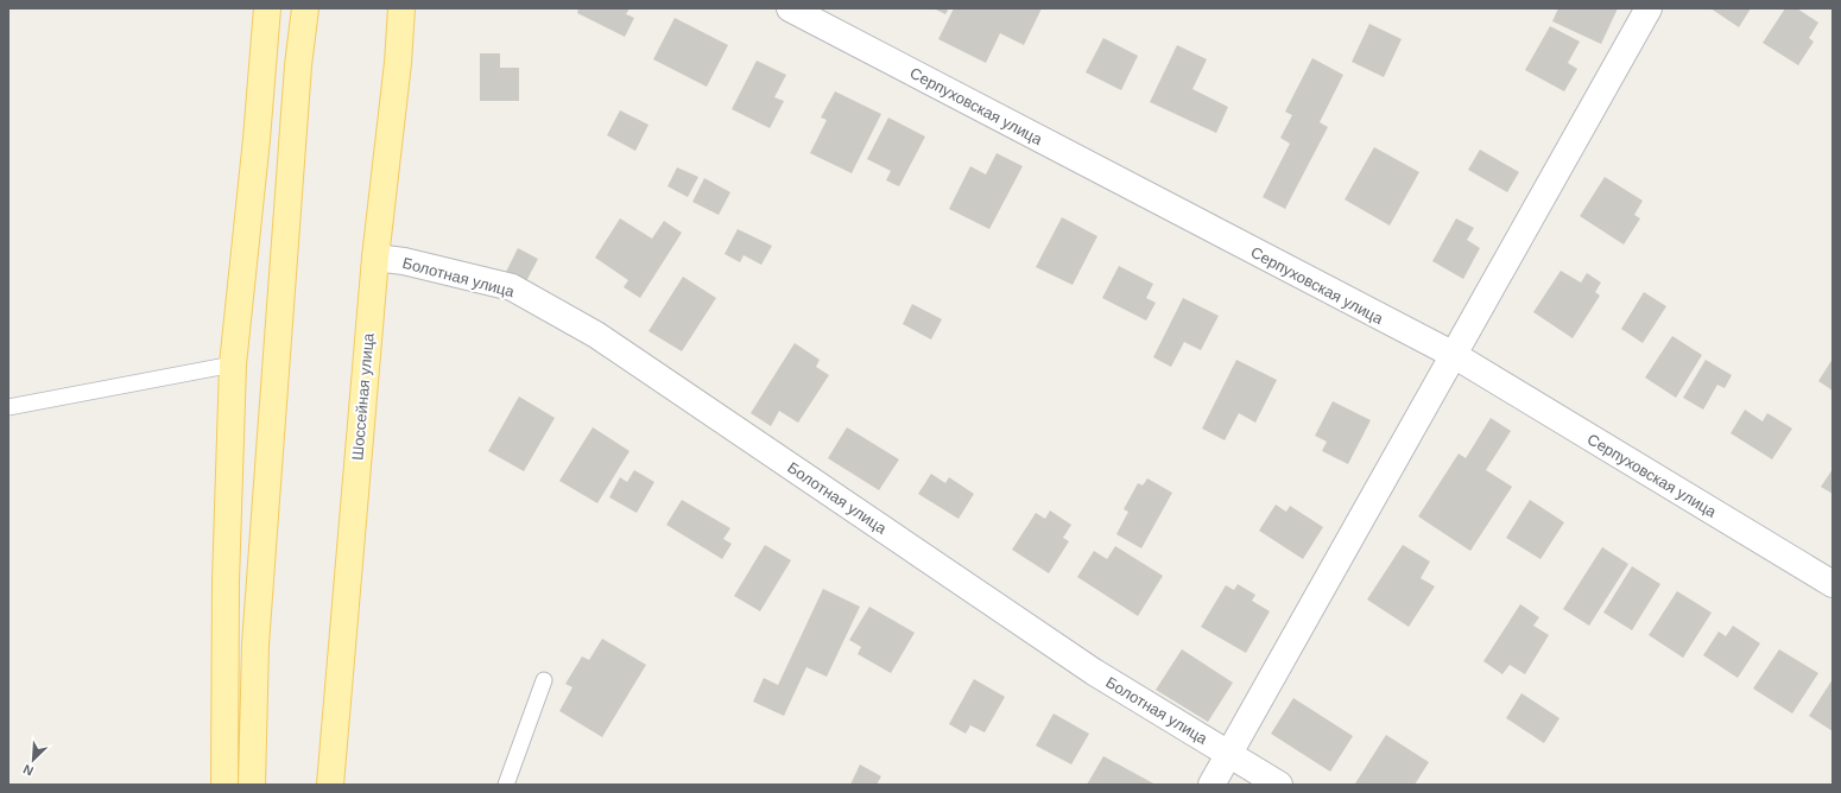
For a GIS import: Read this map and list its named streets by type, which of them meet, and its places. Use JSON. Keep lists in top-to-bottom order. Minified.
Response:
{"streets":{"main road":["Шоссейная улица"],"street":["Серпуховская улица","Болотная улица"]},"crossings":[["Болотная улица","Шоссейная улица"]],"north":"bottom left"}
